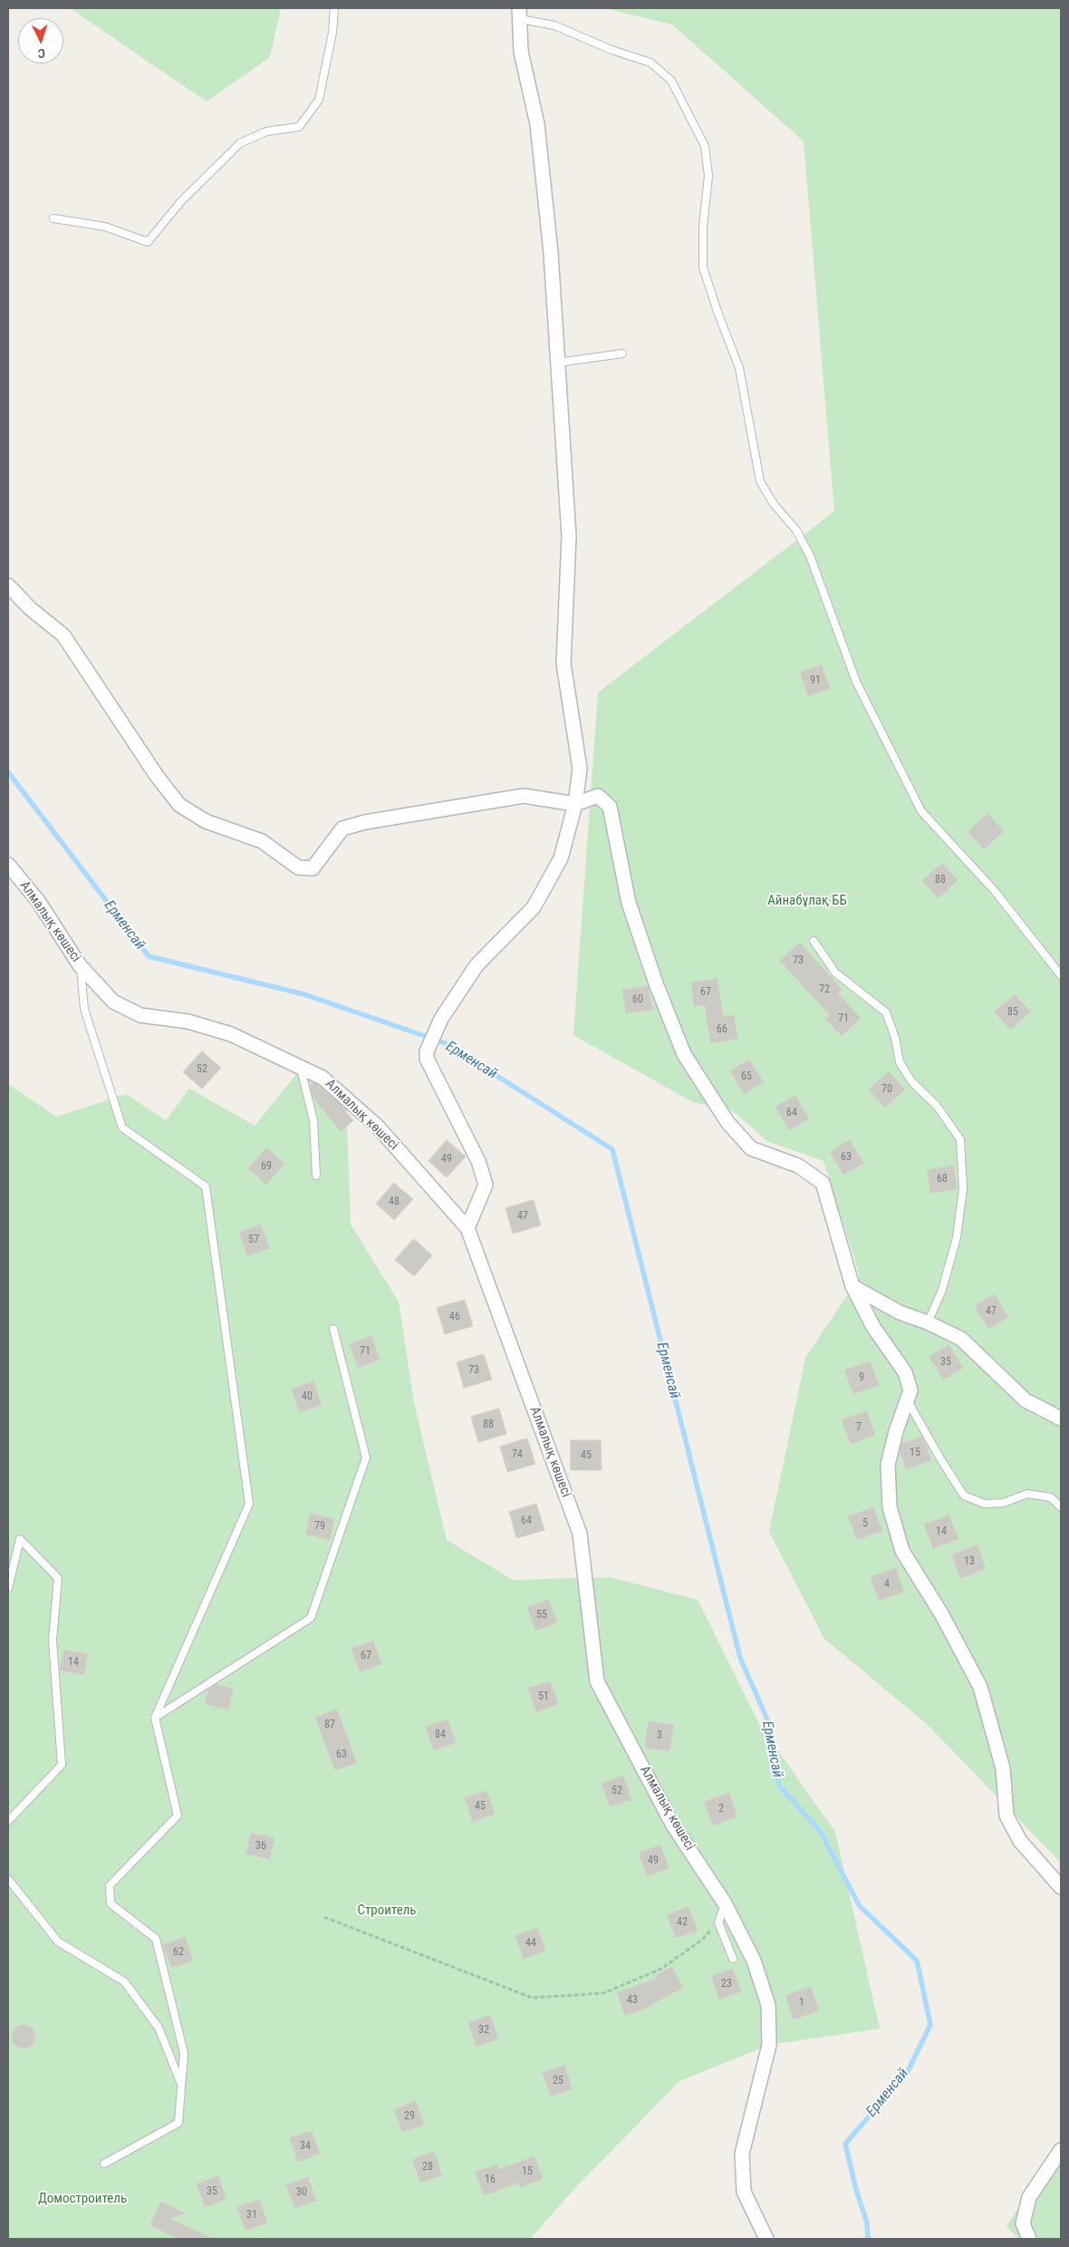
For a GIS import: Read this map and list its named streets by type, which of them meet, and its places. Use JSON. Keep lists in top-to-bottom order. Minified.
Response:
{"streets":{"street":["Алмалық көшесі"]},"water":["Ерменсай"],"parks":["Айнабұлақ ББ","Строитель","Домостроитель"],"house_numbers":["91","88","73","72","67","60","85","71","66","52","65","70","64","63","49","69","68","48","47","57","47","46","71","35","73","9","40","88","7","15","74","45","64","5","79","14","13","4","55","67","14","51","87","84","3","63","52","45","2","36","49","42","44","62","23","43","1","32","25","29","34","28","15","16","35","30","31"],"north":"bottom"}
